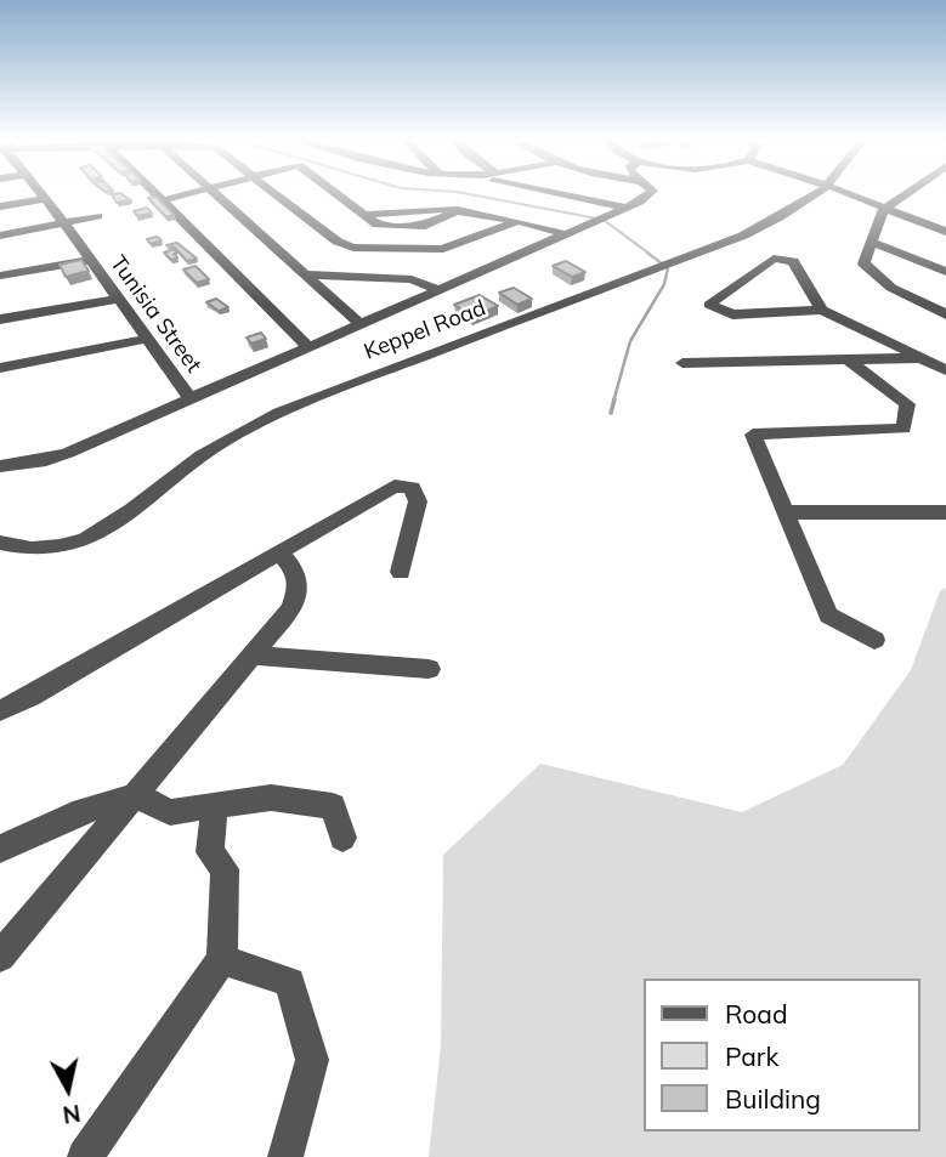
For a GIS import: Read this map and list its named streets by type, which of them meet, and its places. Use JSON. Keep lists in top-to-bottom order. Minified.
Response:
{"streets":{"street":["Tunisia Street","Keppel Road"]},"legend":["Road","Park","Building"],"north":"bottom"}
